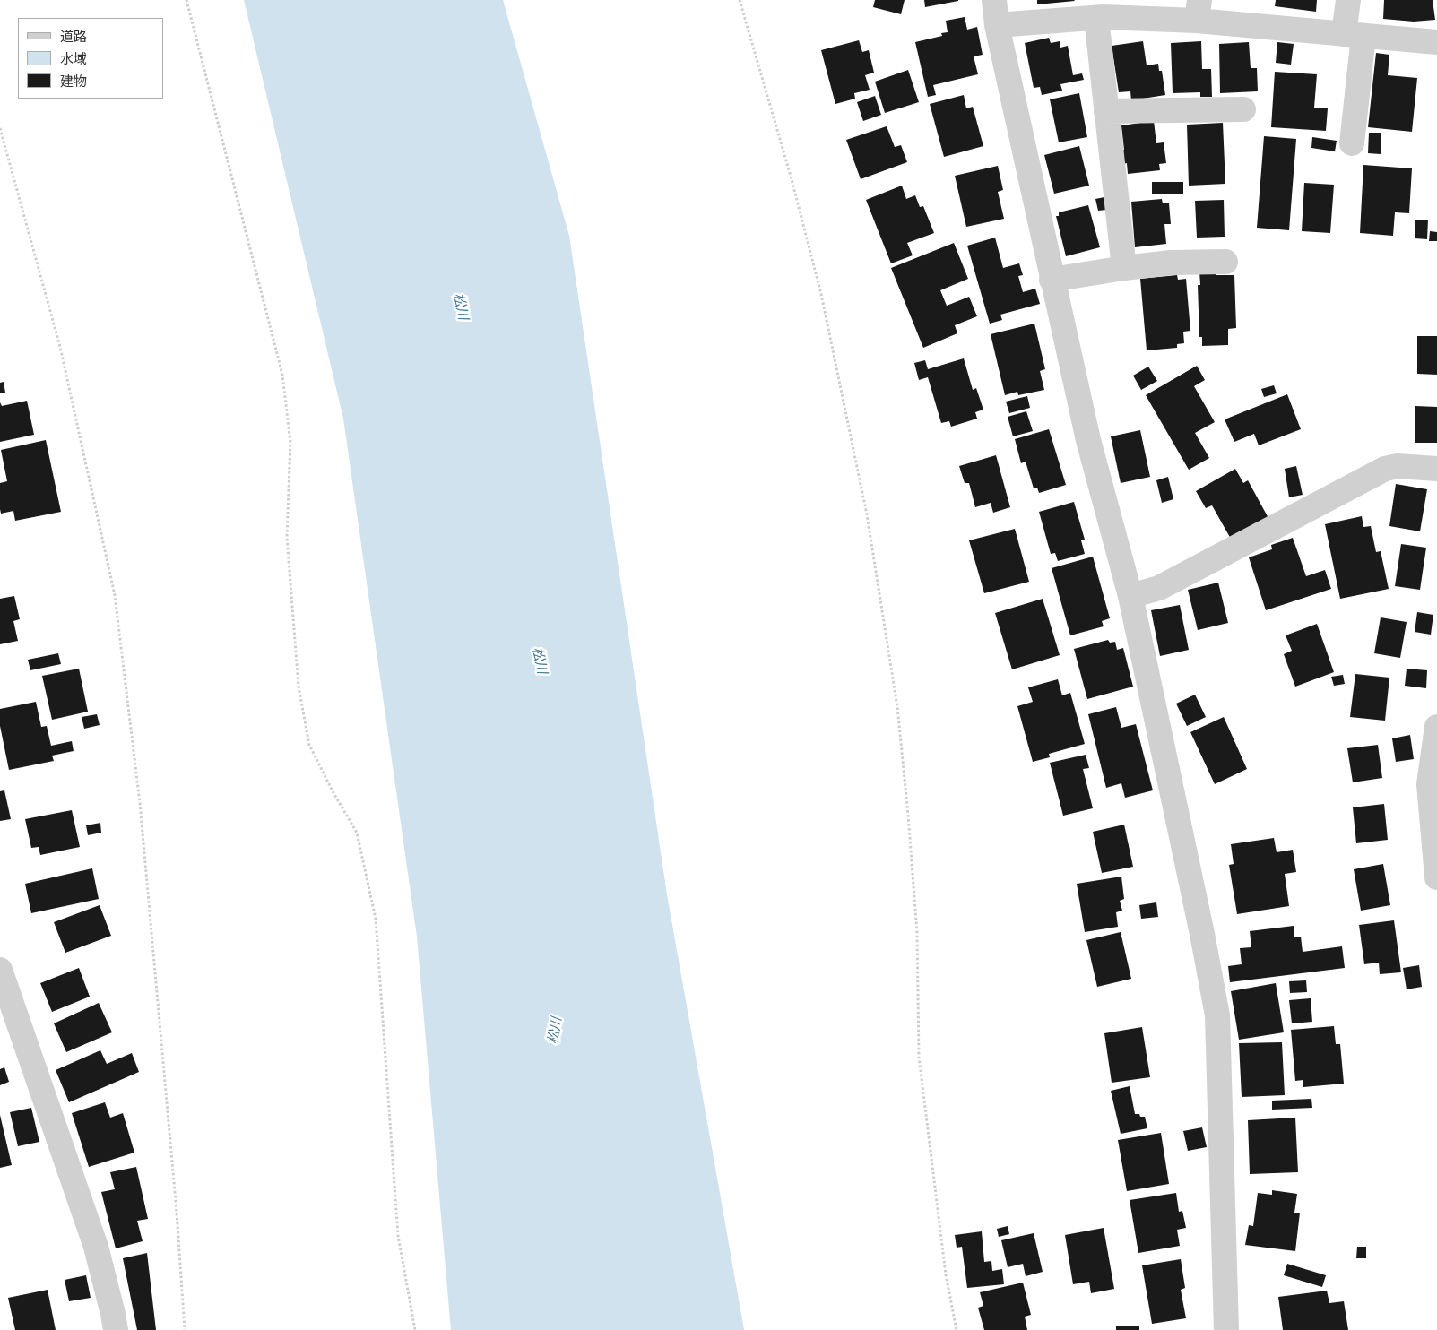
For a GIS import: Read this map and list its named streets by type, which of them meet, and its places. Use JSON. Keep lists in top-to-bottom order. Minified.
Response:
{"water":["松川"],"legend":["道路","水域","建物"]}
